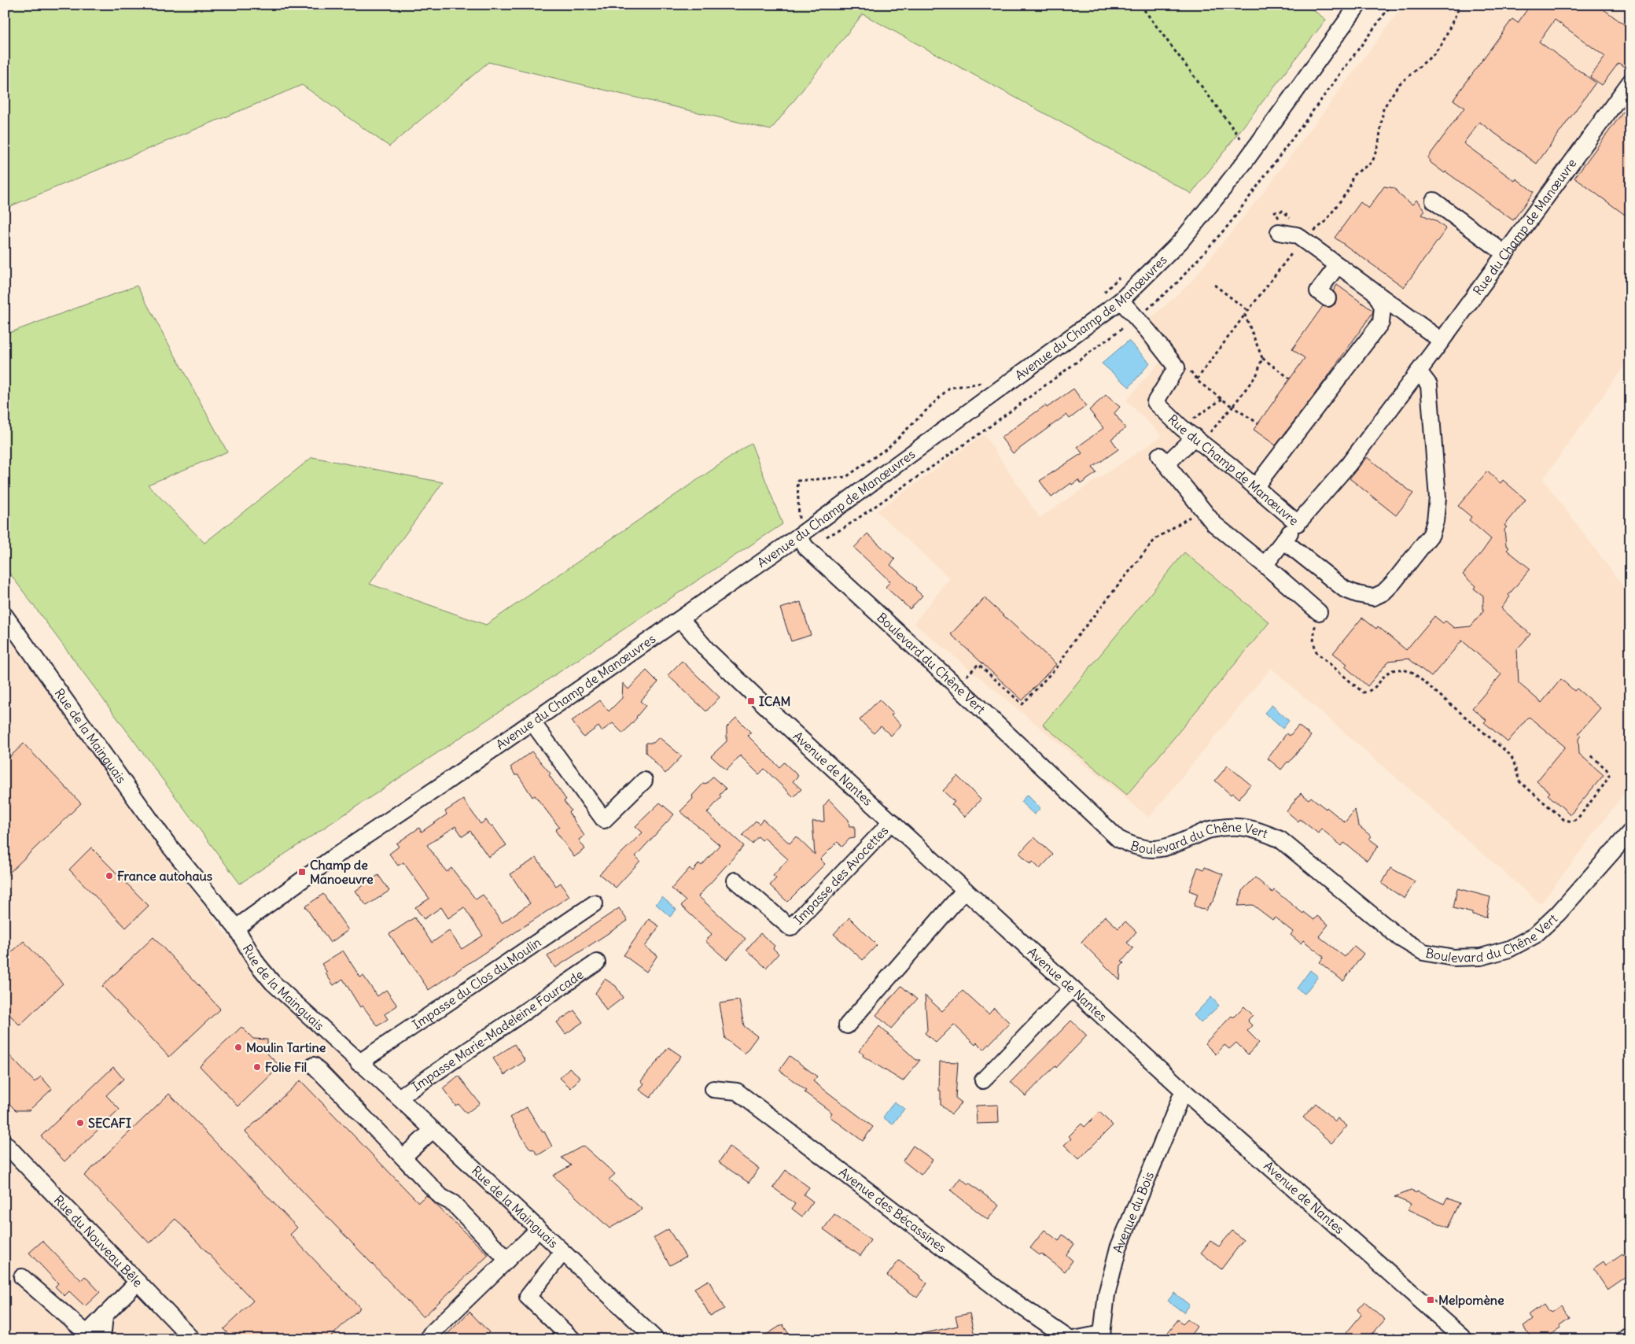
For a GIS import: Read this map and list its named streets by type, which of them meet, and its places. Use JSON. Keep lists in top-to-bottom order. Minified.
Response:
{"streets":{"street":["Rue du Champ de Manœuvre","Avenue du Champ de Manœuvres","Boulevard du Chêne Vert","Rue de la Mainguais","Avenue de Nantes","Impasse des Avocettes","Impasse du Clos du Moulin","Impasse Marie-Madeleine Fourcade","Avenue des Bécassines","Avenue du Bois","Rue du Nouveau Bêle"]},"crossings":[["Rue du Champ de Manœuvre","Avenue du Champ de Manœuvres"],["Avenue du Champ de Manœuvres","Boulevard du Chêne Vert"],["Avenue du Champ de Manœuvres","Rue de la Mainguais"],["Avenue du Champ de Manœuvres","Avenue de Nantes"],["Rue de la Mainguais","Impasse du Clos du Moulin"],["Rue de la Mainguais","Impasse Marie-Madeleine Fourcade"],["Avenue de Nantes","Impasse des Avocettes"],["Avenue de Nantes","Avenue du Bois"]],"places":{"transit":["ICAM","Champ de Manoeuvre","Melpomène"],"other":["France autohaus","Moulin Tartine","Folie Fil","SECAFI"]}}
